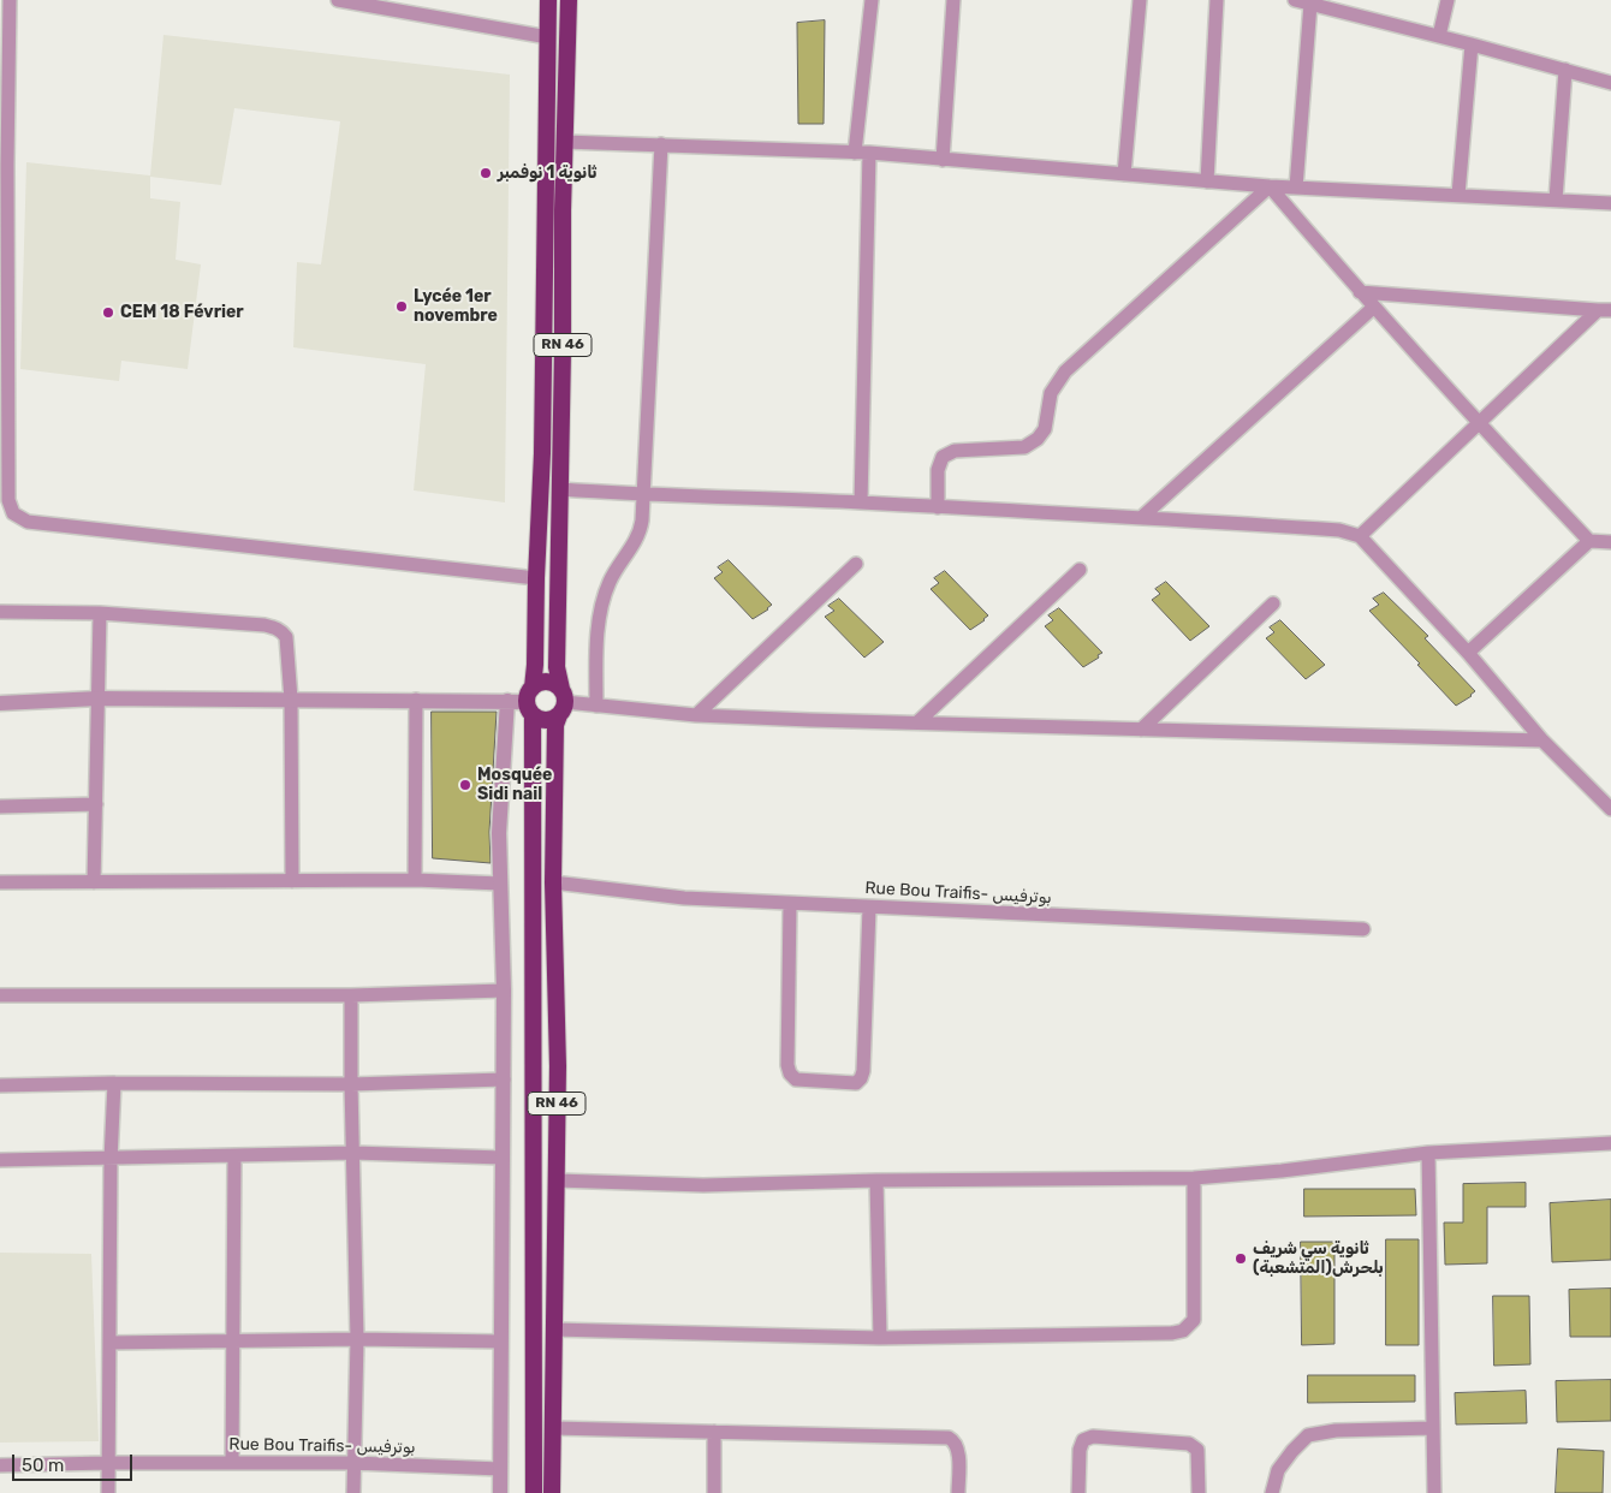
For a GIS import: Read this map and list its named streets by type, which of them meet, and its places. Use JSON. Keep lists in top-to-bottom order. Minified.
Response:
{"streets":{"highway":["RN 46"],"street":["Rue Bou Traifis- بوترفيس"]},"crossings":[["RN 46","Rue Bou Traifis- بوترفيس"]],"places":["ثانوية 1 نوفمبر","Lycée 1er novembre","CEM 18 Février","Mosquée Sidi nail","ثانوية سي شريف بلحرش(المتشعبة)"],"scale_bar":"50 m"}
